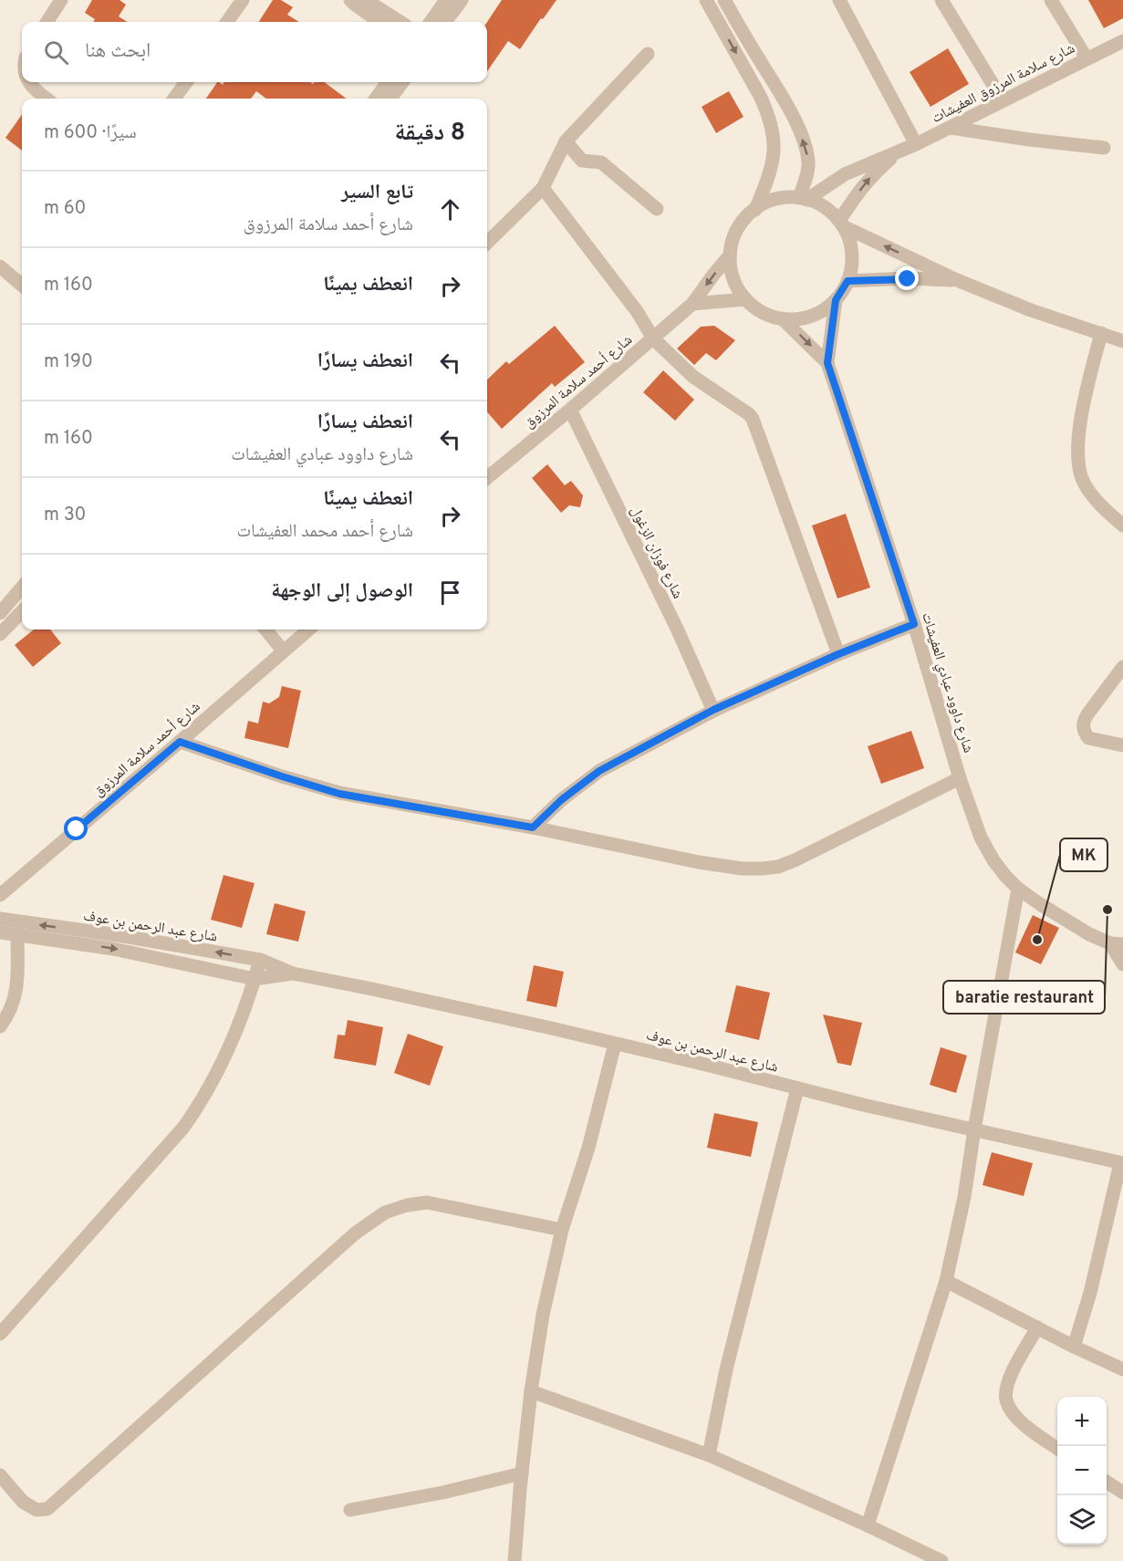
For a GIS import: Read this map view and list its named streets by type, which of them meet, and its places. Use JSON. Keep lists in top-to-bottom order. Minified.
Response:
{"streets":{"street":["شارع سلامة المرزوق العفيشات","شارع أحمد سلامة المرزوق","شارع فوزان الزغول","شارع داوود عبادي العفيشات","شارع عبد الرحمن بن عوف"]},"crossings":[["شارع سلامة المرزوق العفيشات","شارع أحمد سلامة المرزوق"],["شارع سلامة المرزوق العفيشات","شارع داوود عبادي العفيشات"],["شارع أحمد سلامة المرزوق","شارع فوزان الزغول"],["شارع أحمد سلامة المرزوق","شارع داوود عبادي العفيشات"]],"places":["baratie restaurant","MK"],"page":{"search":"ابحث هنا","heading":["8 دقيقة","سيرًا · 600 m"],"list":[["تابع السير","شارع أحمد سلامة المرزوق","60 m"],["انعطف يمينًا","160 m"],["انعطف يسارًا","190 m"],["انعطف يسارًا","شارع داوود عبادي العفيشات","160 m"],["انعطف يمينًا","شارع أحمد محمد العفيشات","30 m"],"الوصول إلى الوجهة"],"map_buttons":["+","−"]}}
